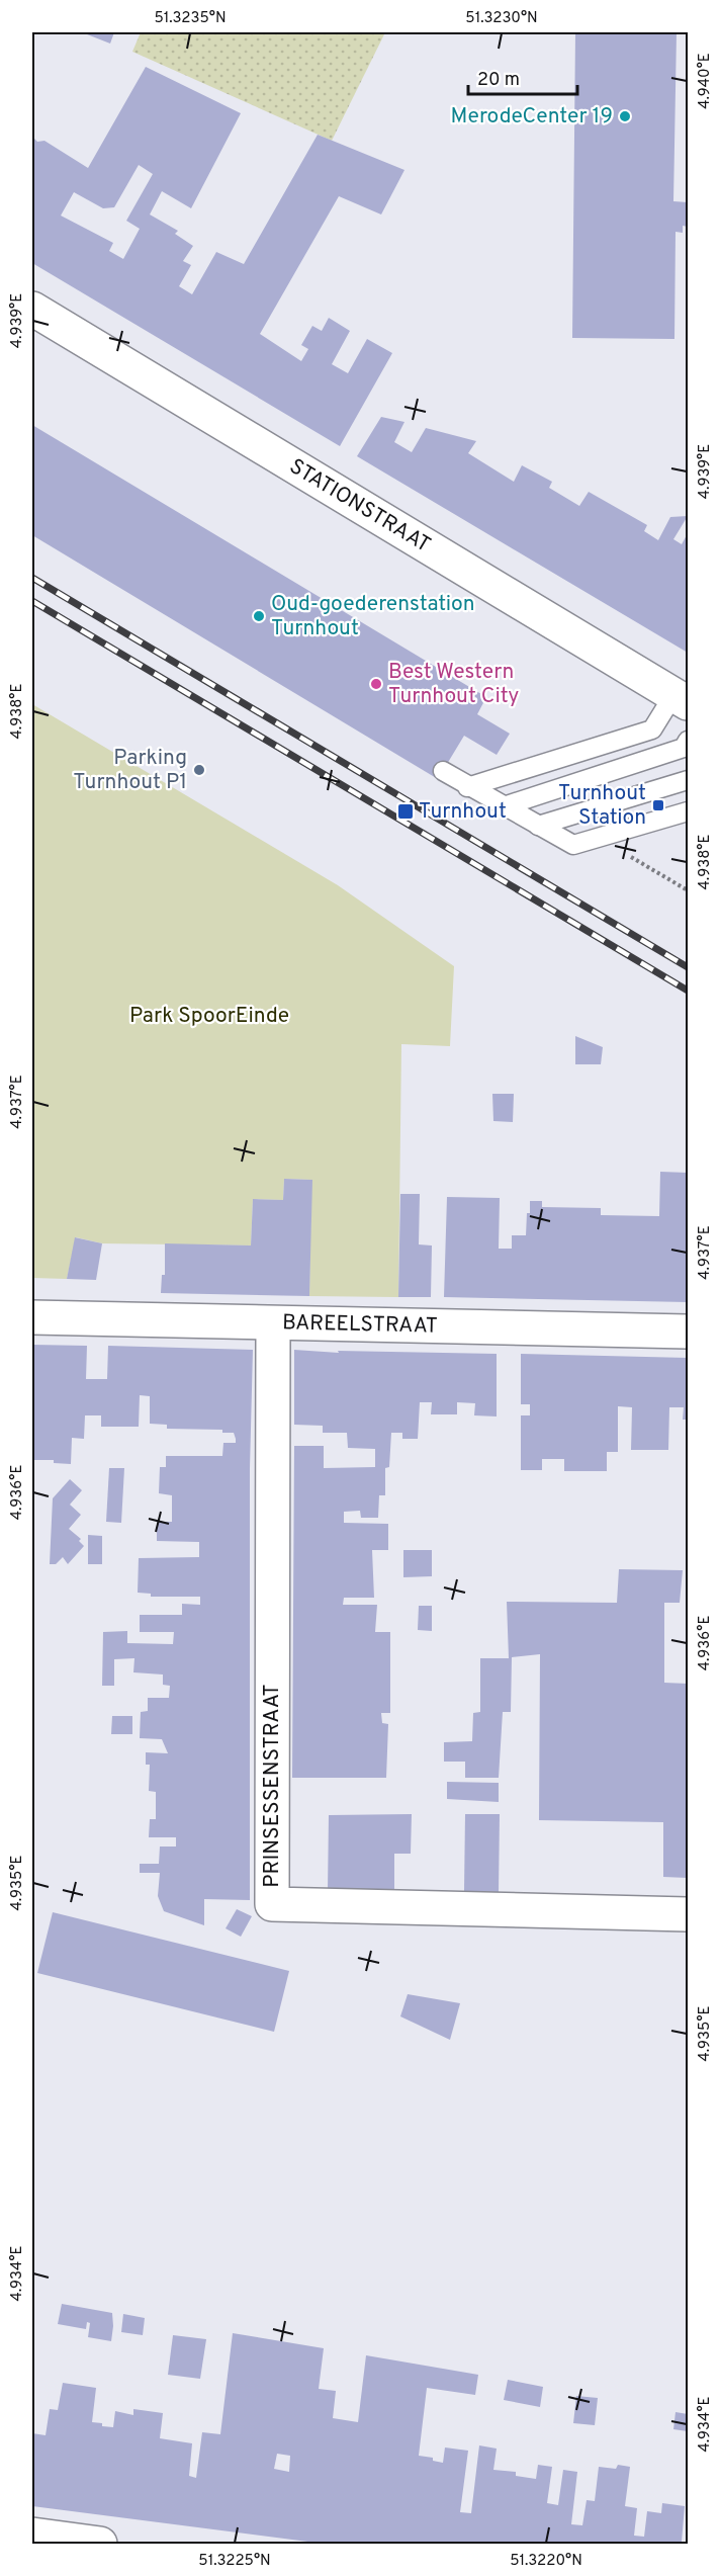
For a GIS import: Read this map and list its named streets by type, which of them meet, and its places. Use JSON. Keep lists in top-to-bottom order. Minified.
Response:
{"streets":{"street":["STATIONSTRAAT","BAREELSTRAAT","PRINSESSENSTRAAT"]},"crossings":[["BAREELSTRAAT","PRINSESSENSTRAAT"]],"parks":["Park SpoorEinde"],"places":{"other":["MerodeCenter 19","Oud-goederenstation Turnhout","Best Western Turnhout City","Parking Turnhout P1"],"transit":["Turnhout Station","Turnhout"]},"scale_bar":"20 m","coordinates":["51.3235°N","51.3230°N","4.940°E","4.939°E","4.938°E","4.937°E","4.936°E","4.935°E","4.934°E","51.3225°N","51.3220°N"]}
